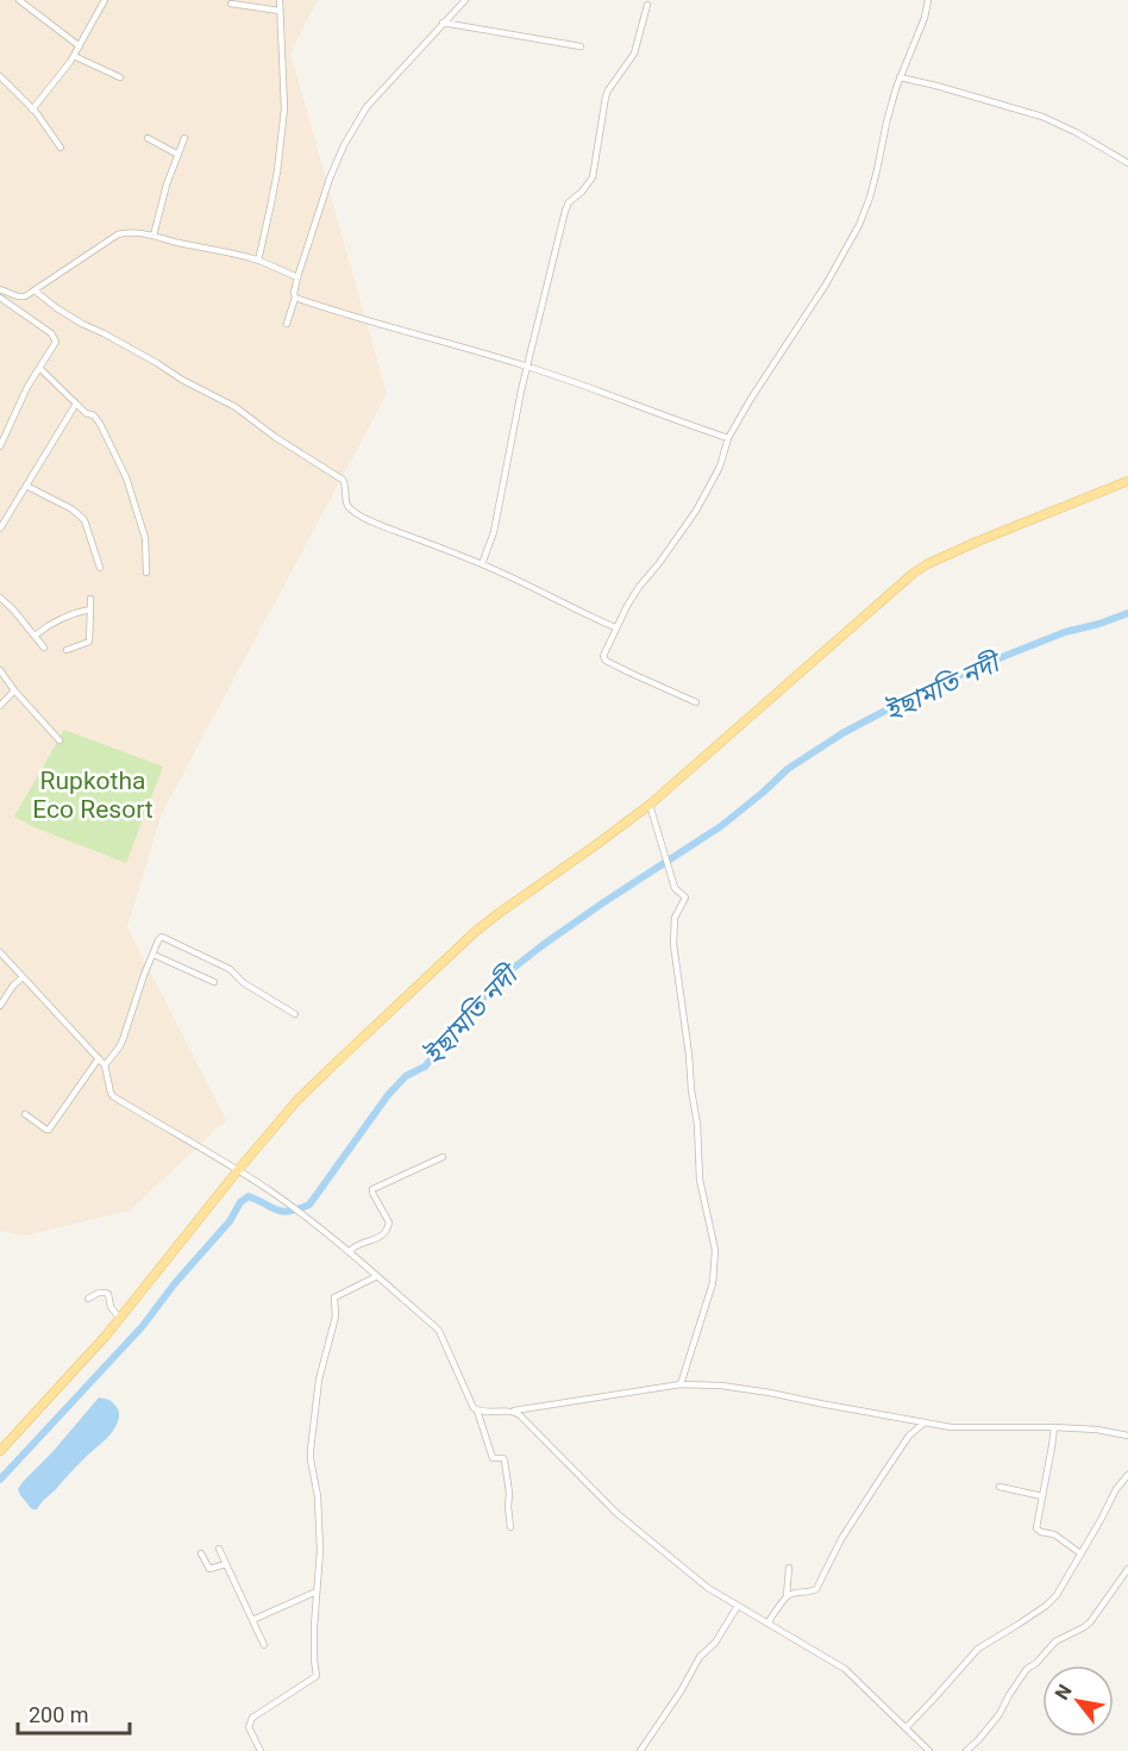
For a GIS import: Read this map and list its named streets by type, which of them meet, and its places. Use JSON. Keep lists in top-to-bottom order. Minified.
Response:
{"water":["ইছামতি নদী"],"parks":["Rupkotha Eco Resort"],"scale_bar":"200 m","north":"top left"}
